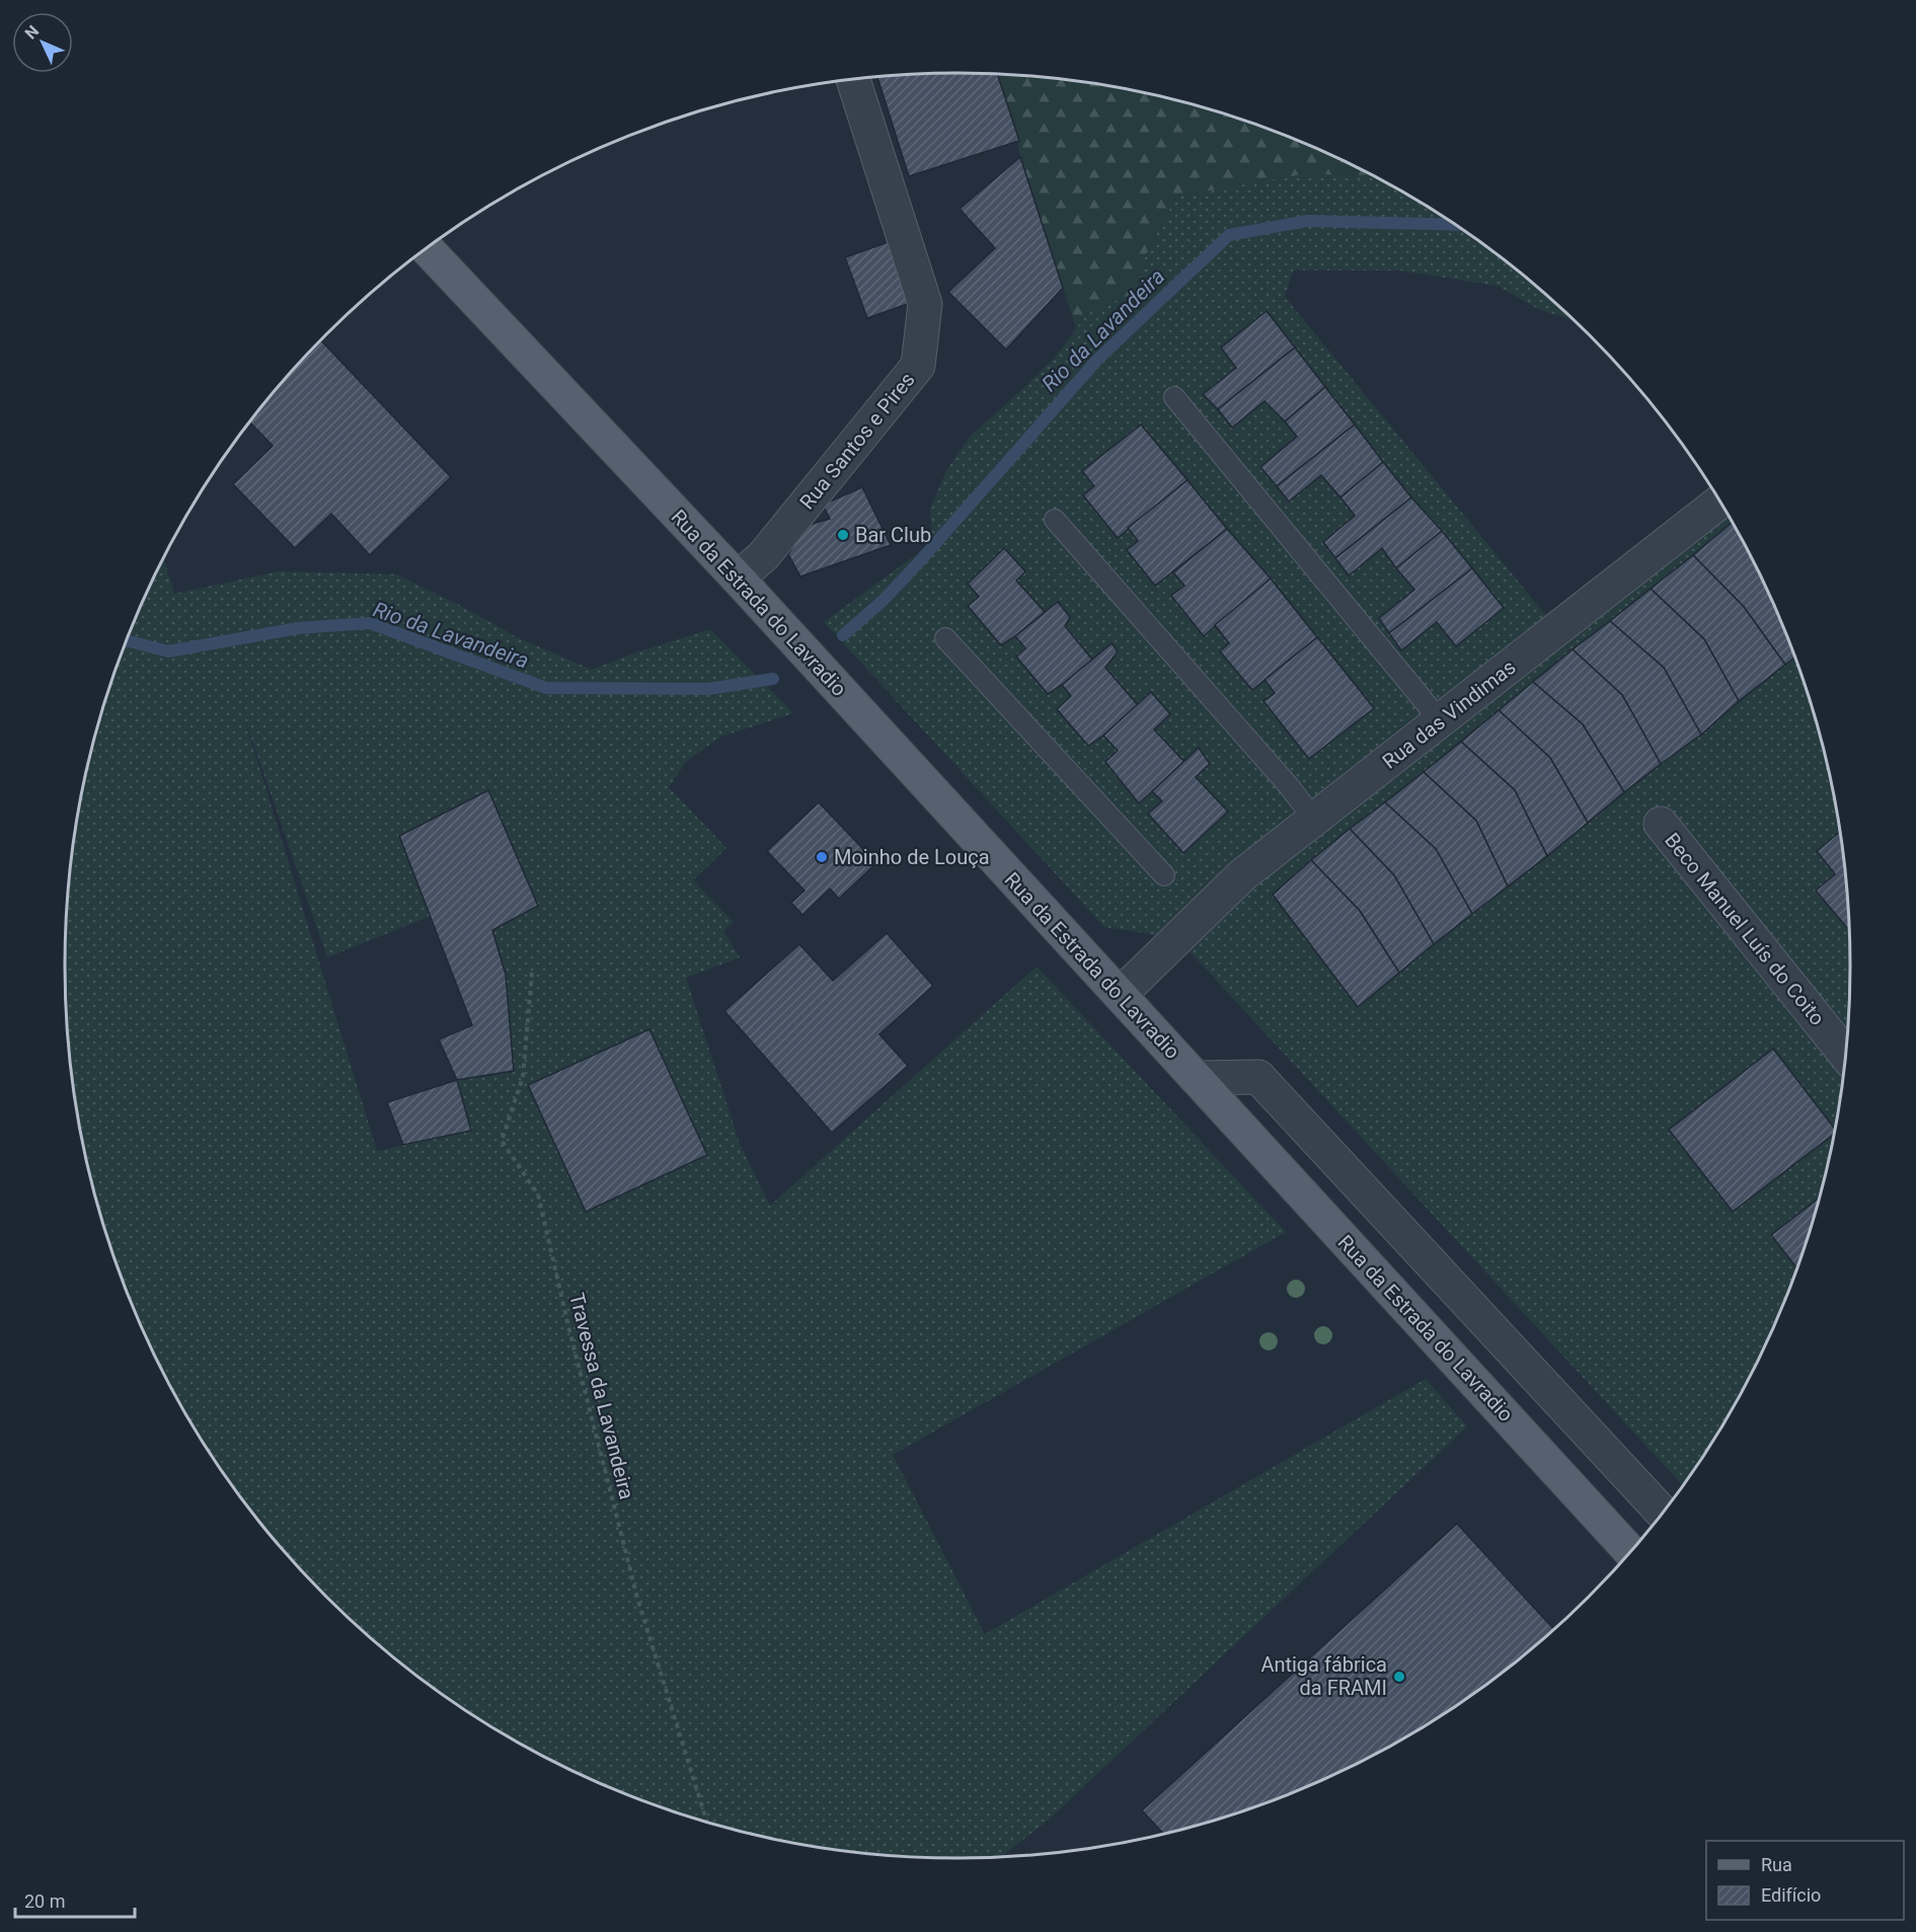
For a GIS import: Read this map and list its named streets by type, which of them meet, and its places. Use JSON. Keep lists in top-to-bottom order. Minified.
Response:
{"streets":{"main road":["Rua da Estrada do Lavradio"],"street":["Rua Santos e Pires","Rua das Vindimas","Beco Manuel Luís do Coito"],"path":["Travessa da Lavandeira"]},"crossings":[["Rua Santos e Pires","Rua da Estrada do Lavradio"],["Rua da Estrada do Lavradio","Rua das Vindimas"]],"water":["Rio da Lavandeira"],"places":["Bar Club","Moinho de Louça","Antiga fábrica da FRAMI"],"legend":["Rua","Edifício"],"scale_bar":"20 m","north":"top left"}
